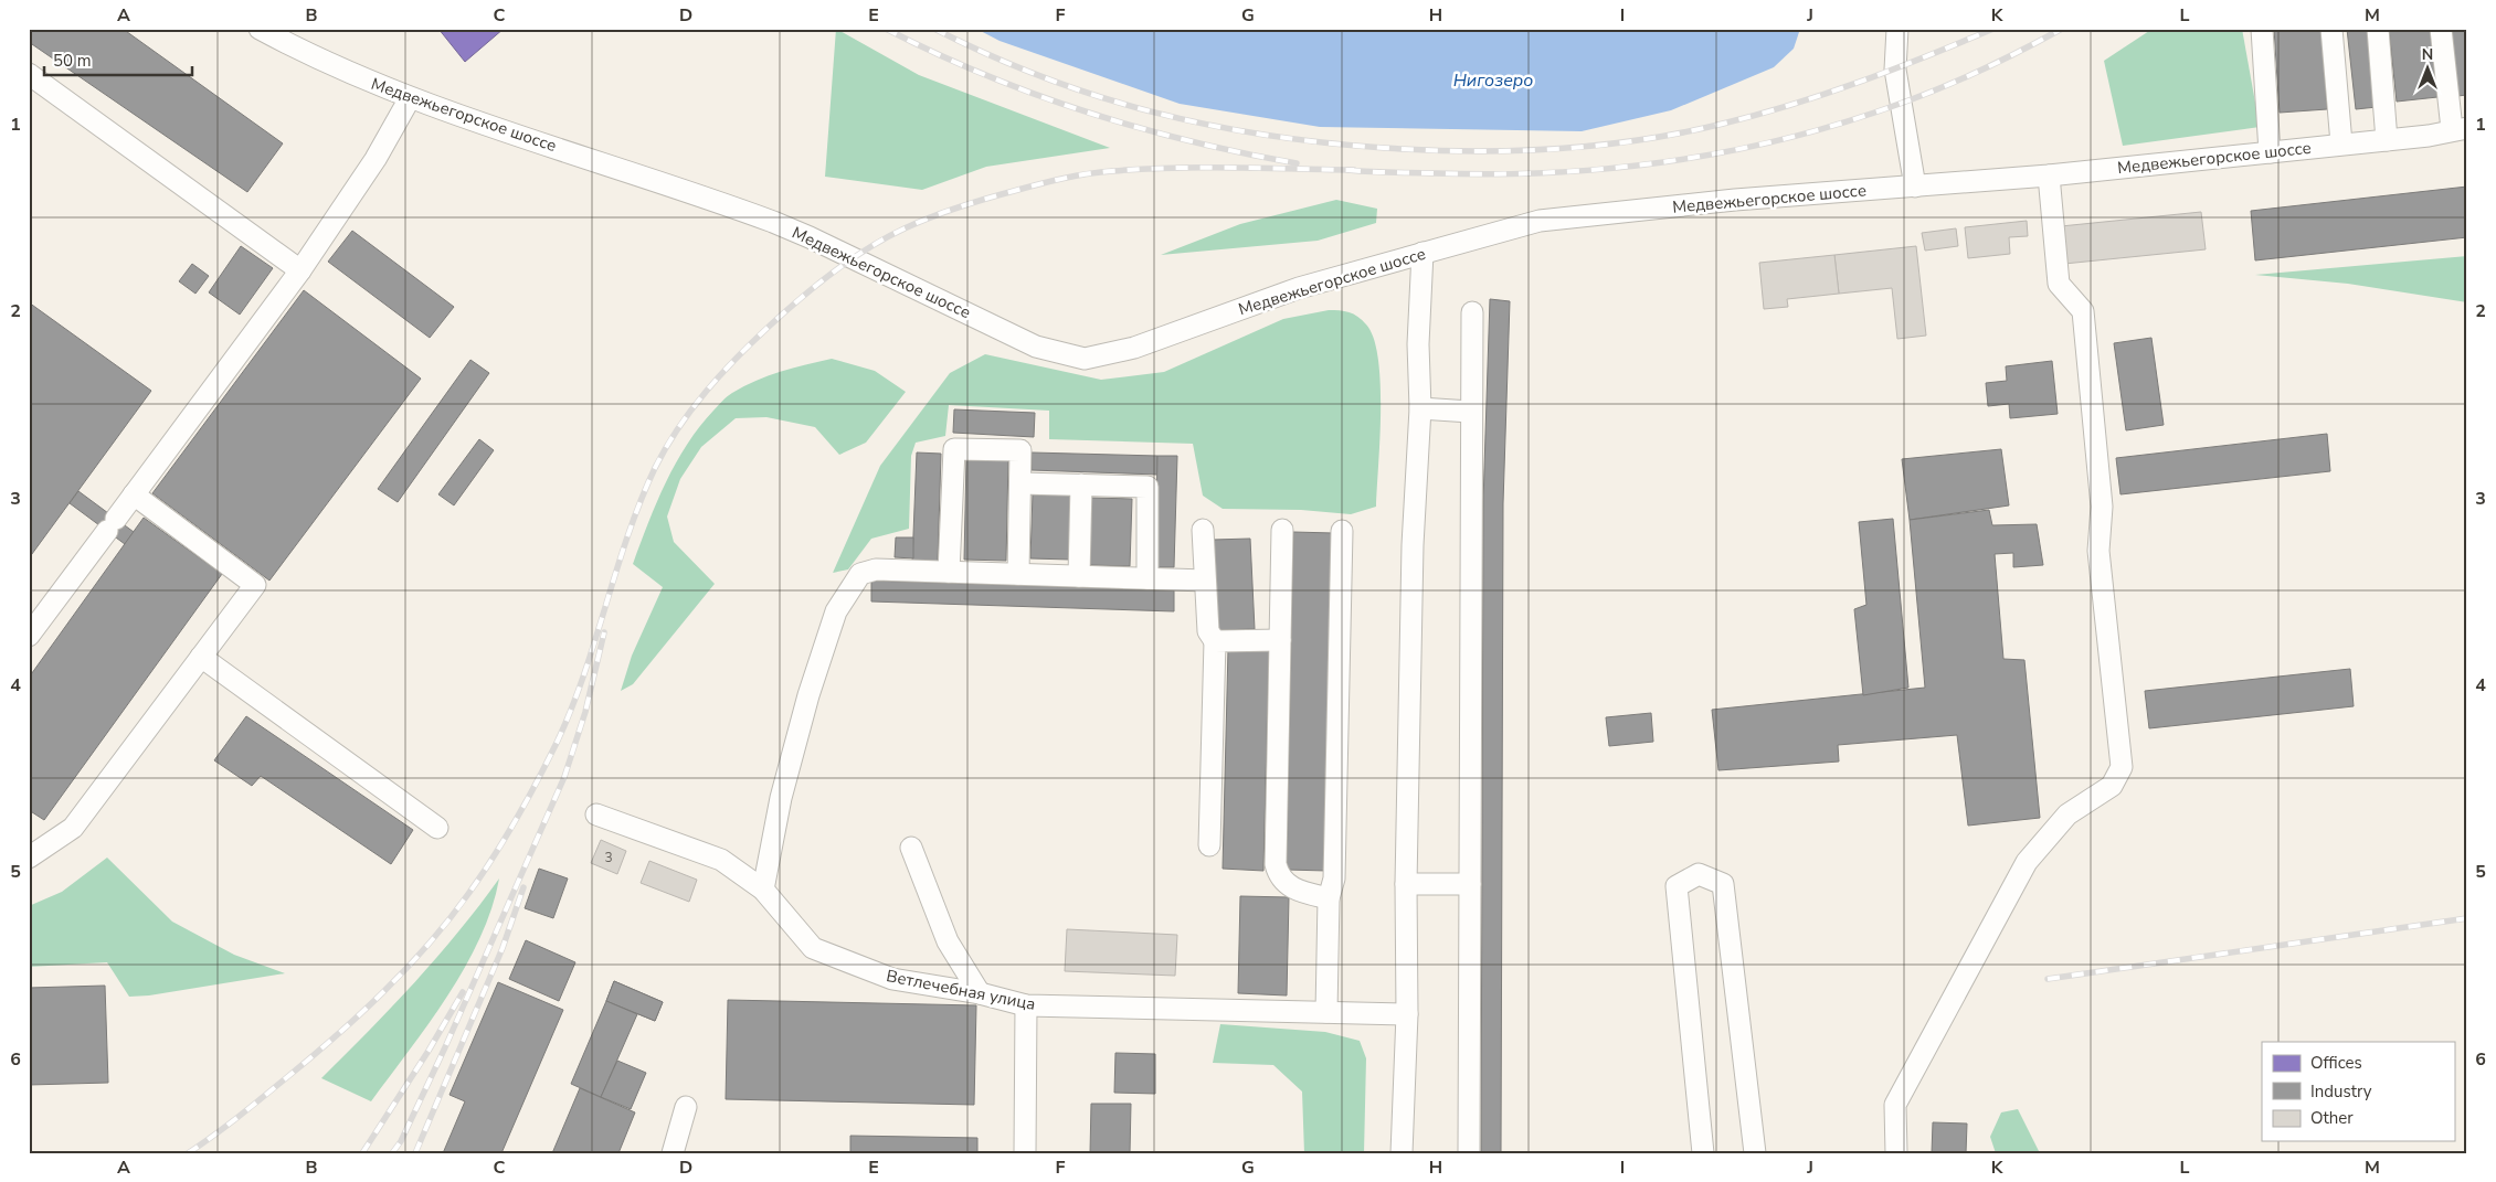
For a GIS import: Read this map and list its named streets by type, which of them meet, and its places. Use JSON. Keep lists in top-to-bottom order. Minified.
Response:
{"streets":{"street":["Медвежьегорское шоссе","Ветлечебная улица"]},"water":["Нигозеро"],"house_numbers":["3"],"legend":["Offices","Industry","Other"],"scale_bar":"50 m","north":"top","grid":{"columns":["A","B","C","D","E","F","G","H","I","J","K","L","M"],"rows":["1","2","3","4","5","6"]}}
